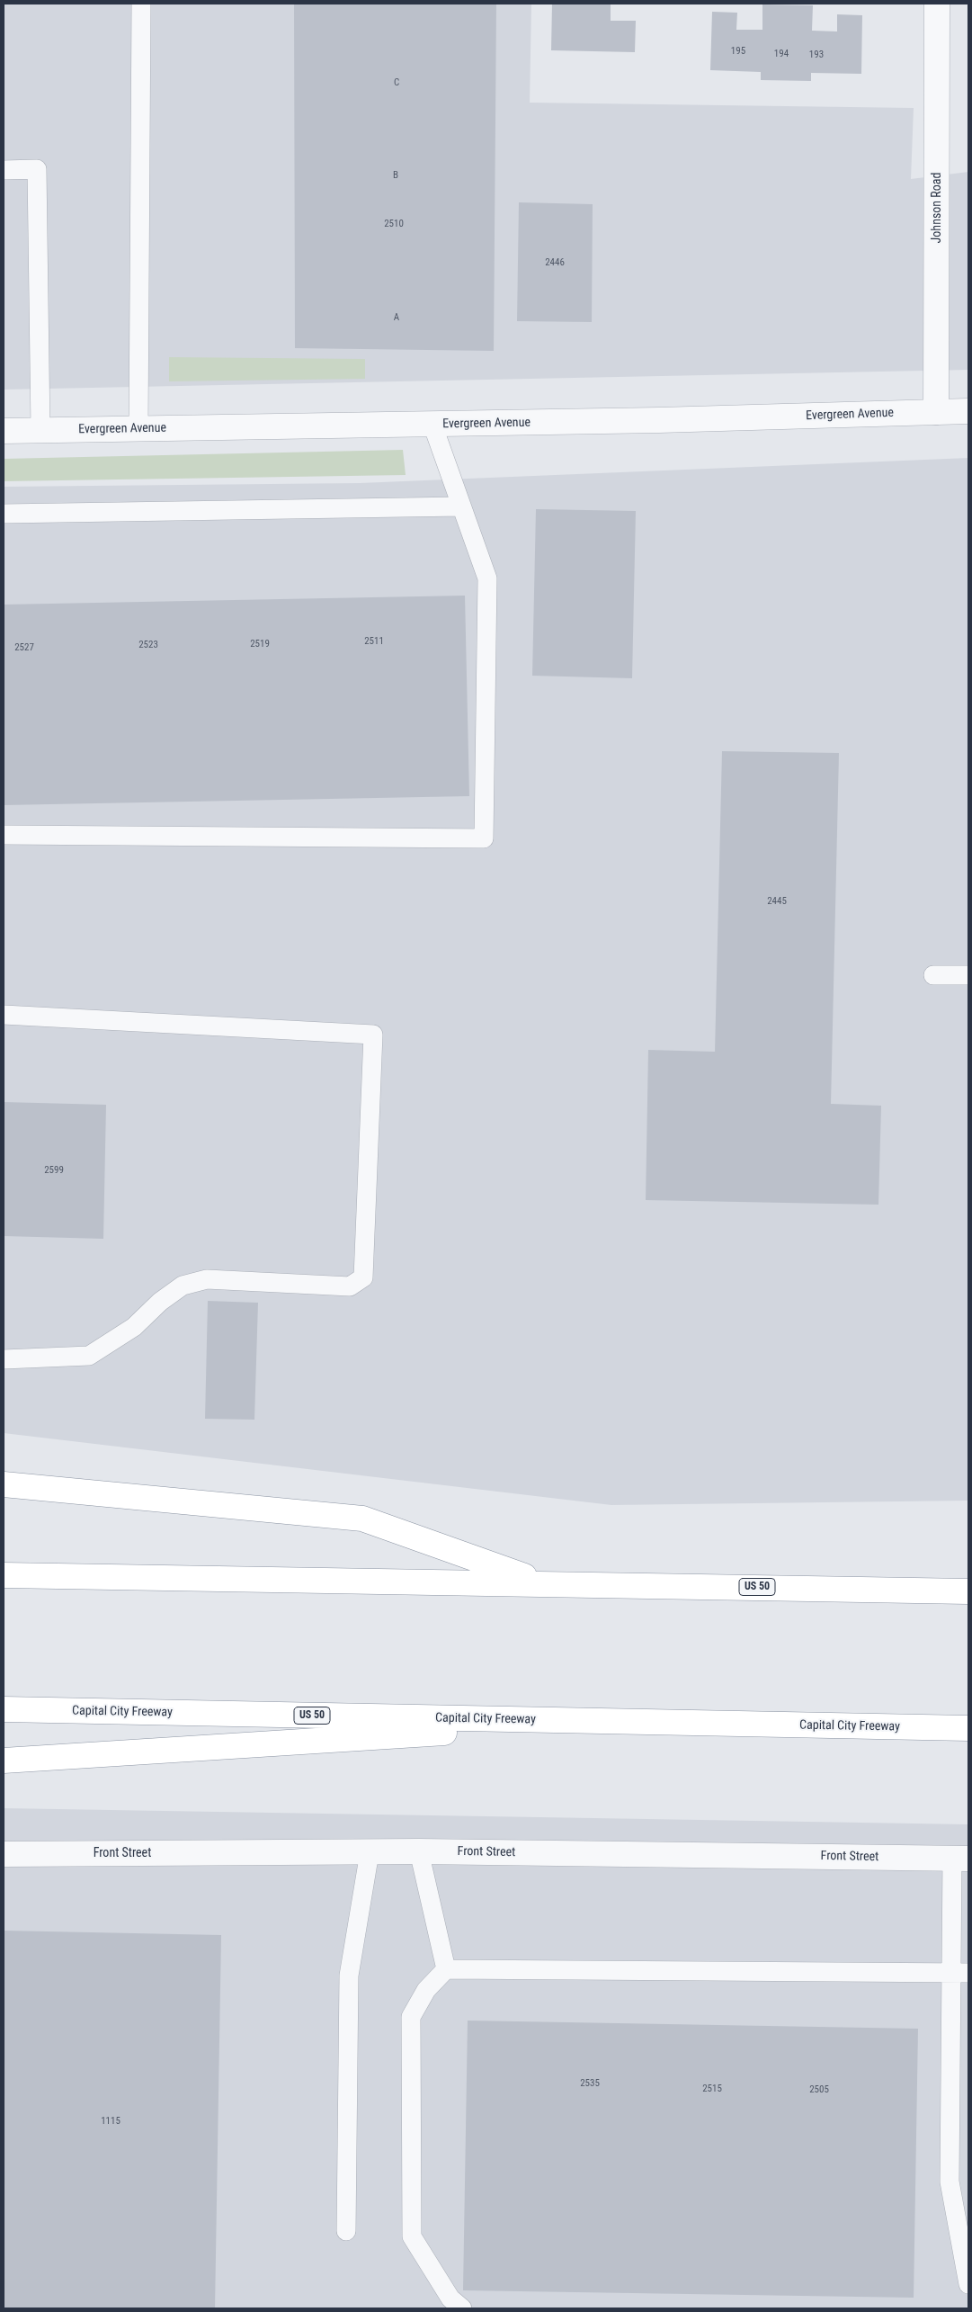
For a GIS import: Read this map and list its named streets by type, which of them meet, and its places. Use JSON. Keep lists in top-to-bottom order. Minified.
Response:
{"streets":{"highway":["US 50","Capital City Freeway"],"street":["Johnson Road","Evergreen Avenue","Front Street"]},"crossings":[["Johnson Road","Evergreen Avenue"]],"house_numbers":["195","194","193","C","B","2510","2446","A","2511","2519","2523","2527","2445","2599","2535","2515","2505","1115"]}
